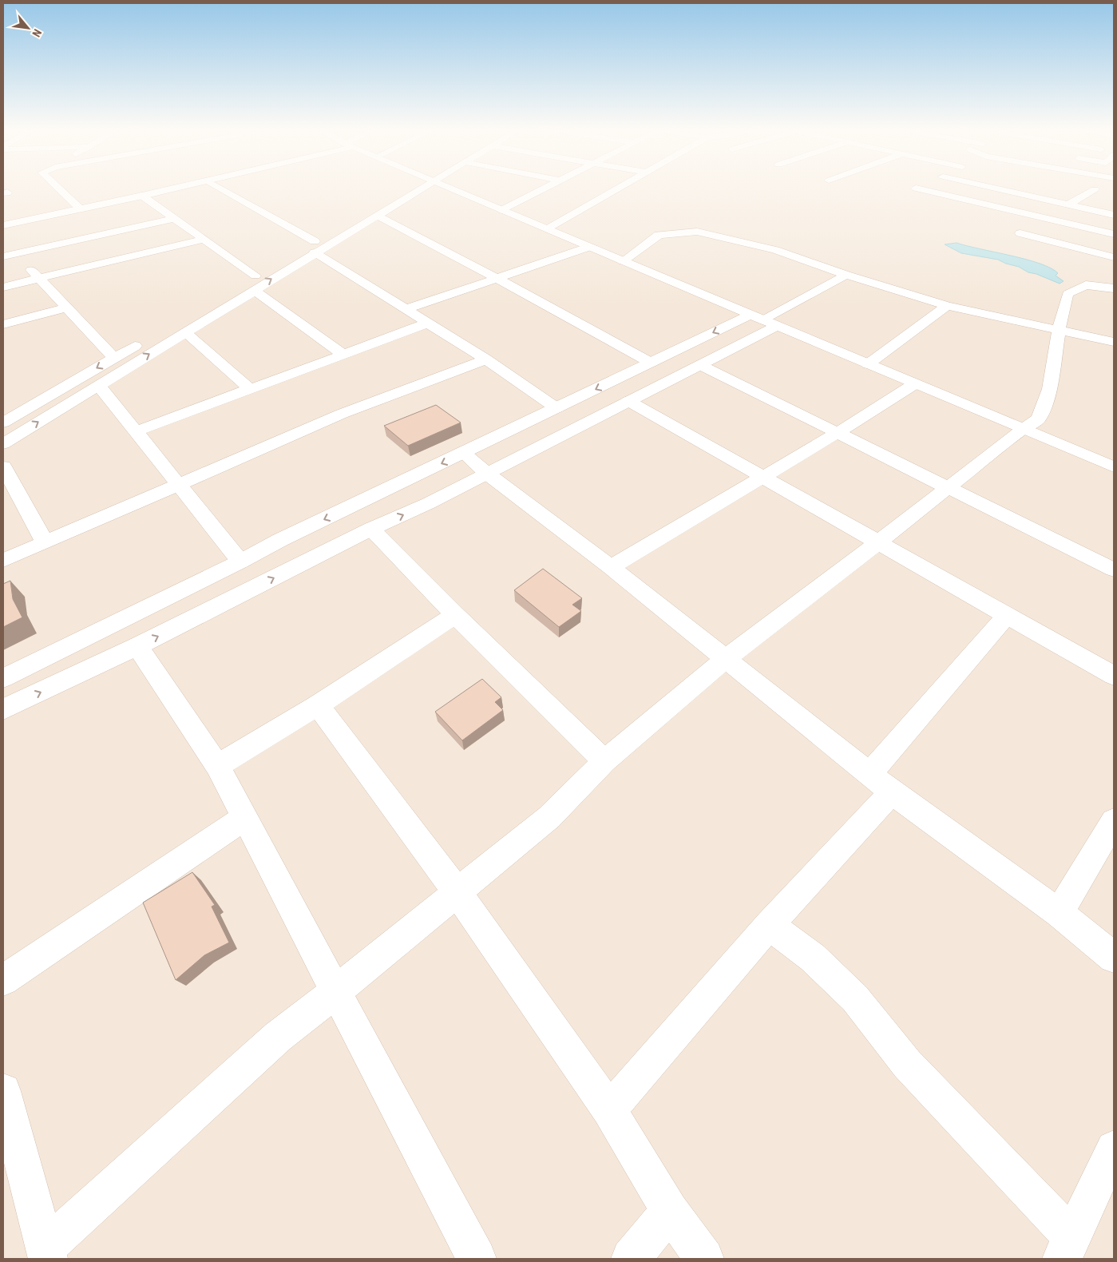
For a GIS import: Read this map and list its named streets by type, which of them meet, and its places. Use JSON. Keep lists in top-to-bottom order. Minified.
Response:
{"north":"bottom right"}
